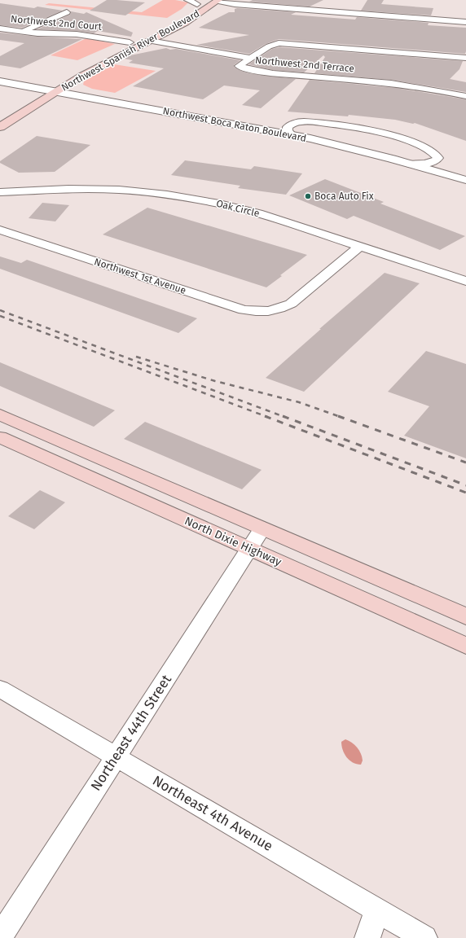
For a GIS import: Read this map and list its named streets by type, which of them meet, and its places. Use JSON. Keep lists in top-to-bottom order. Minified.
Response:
{"streets":{"main road":["Northwest Spanish River Boulevard","North Dixie Highway"],"street":["Northwest 2nd Court","Northwest 2nd Terrace","Northwest Boca Raton Boulevard","Oak Circle","Northwest 1st Avenue","Northeast 44th Street","Northeast 4th Avenue"]},"crossings":[["Northwest 2nd Court","Northwest Spanish River Boulevard"],["Northwest Spanish River Boulevard","Northwest Boca Raton Boulevard"],["Oak Circle","Northwest 1st Avenue"],["North Dixie Highway","Northeast 44th Street"],["Northeast 44th Street","Northeast 4th Avenue"]],"places":["Boca Auto Fix"]}
